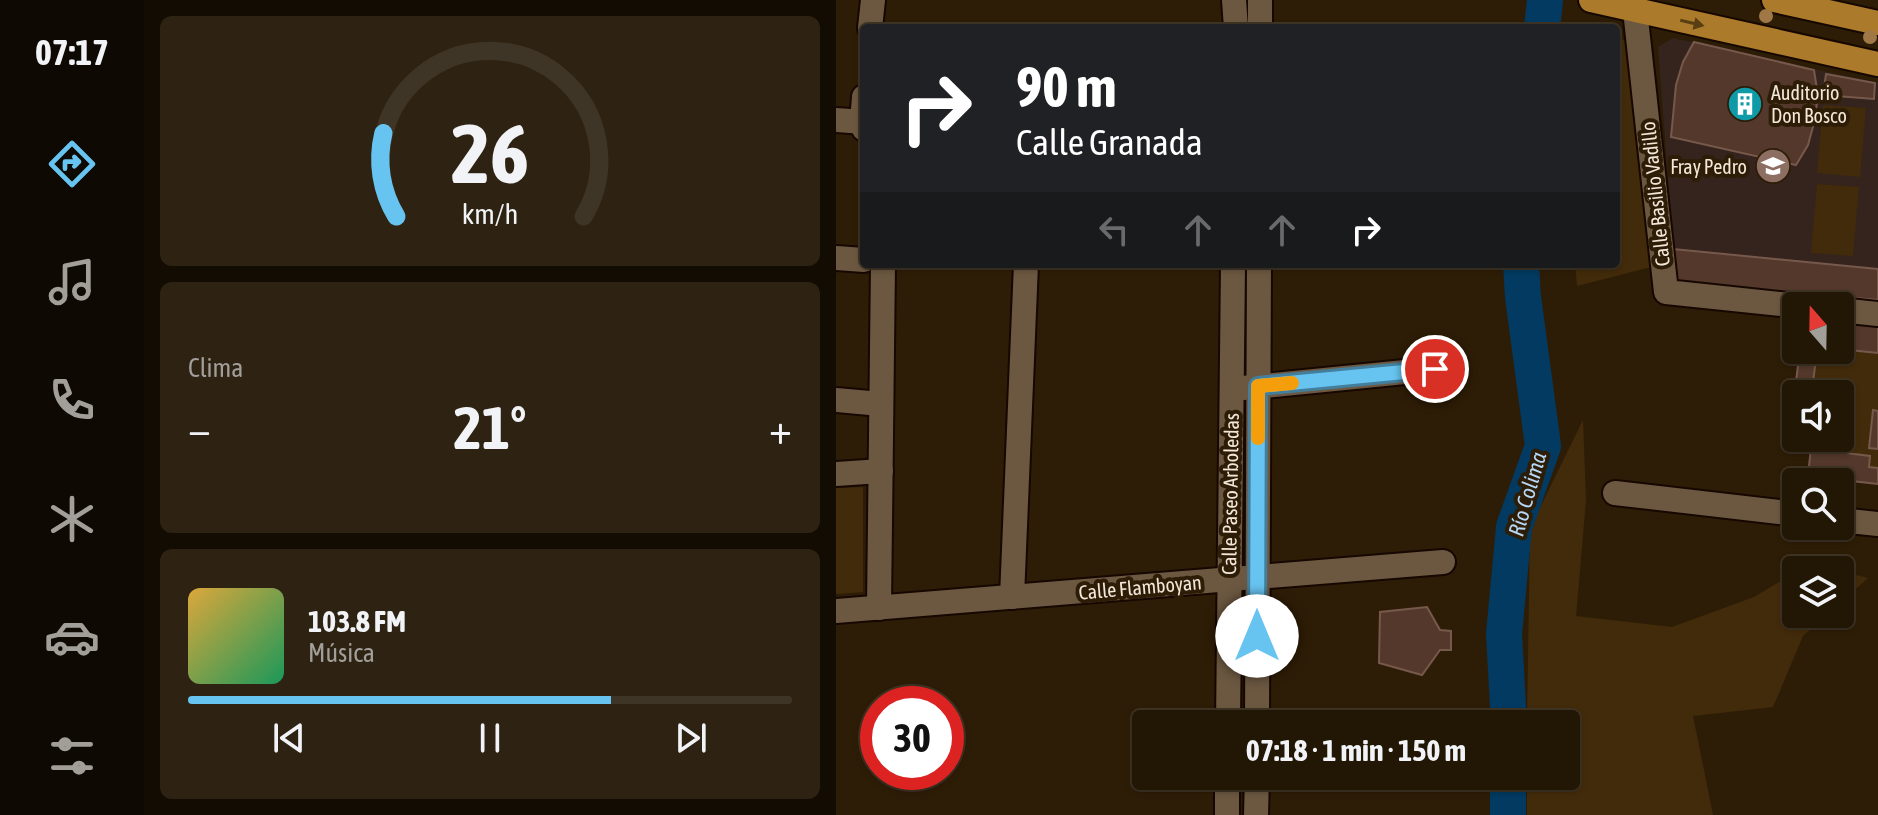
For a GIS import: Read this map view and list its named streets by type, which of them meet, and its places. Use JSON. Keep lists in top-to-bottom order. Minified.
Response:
{"streets":{"street":["Calle Basilio Vadillo","Calle Paseo Arboledas","Calle Flamboyan"]},"crossings":[["Calle Paseo Arboledas","Calle Flamboyan"]],"water":["Río Colima"],"places":{"building":["Auditorio Don Bosco"],"school or university":["Fray Pedro"]},"north":"top","page":{"tabs":"07:17","turn":["90 m","Calle Granada"],"tile":"Clima","heat":["−","21°","+"],"song":["103.8 FM","Música"],"limit":"30","trip":"07:18 · 1 min · 150 m","gauge":["26","km/h"]}}
